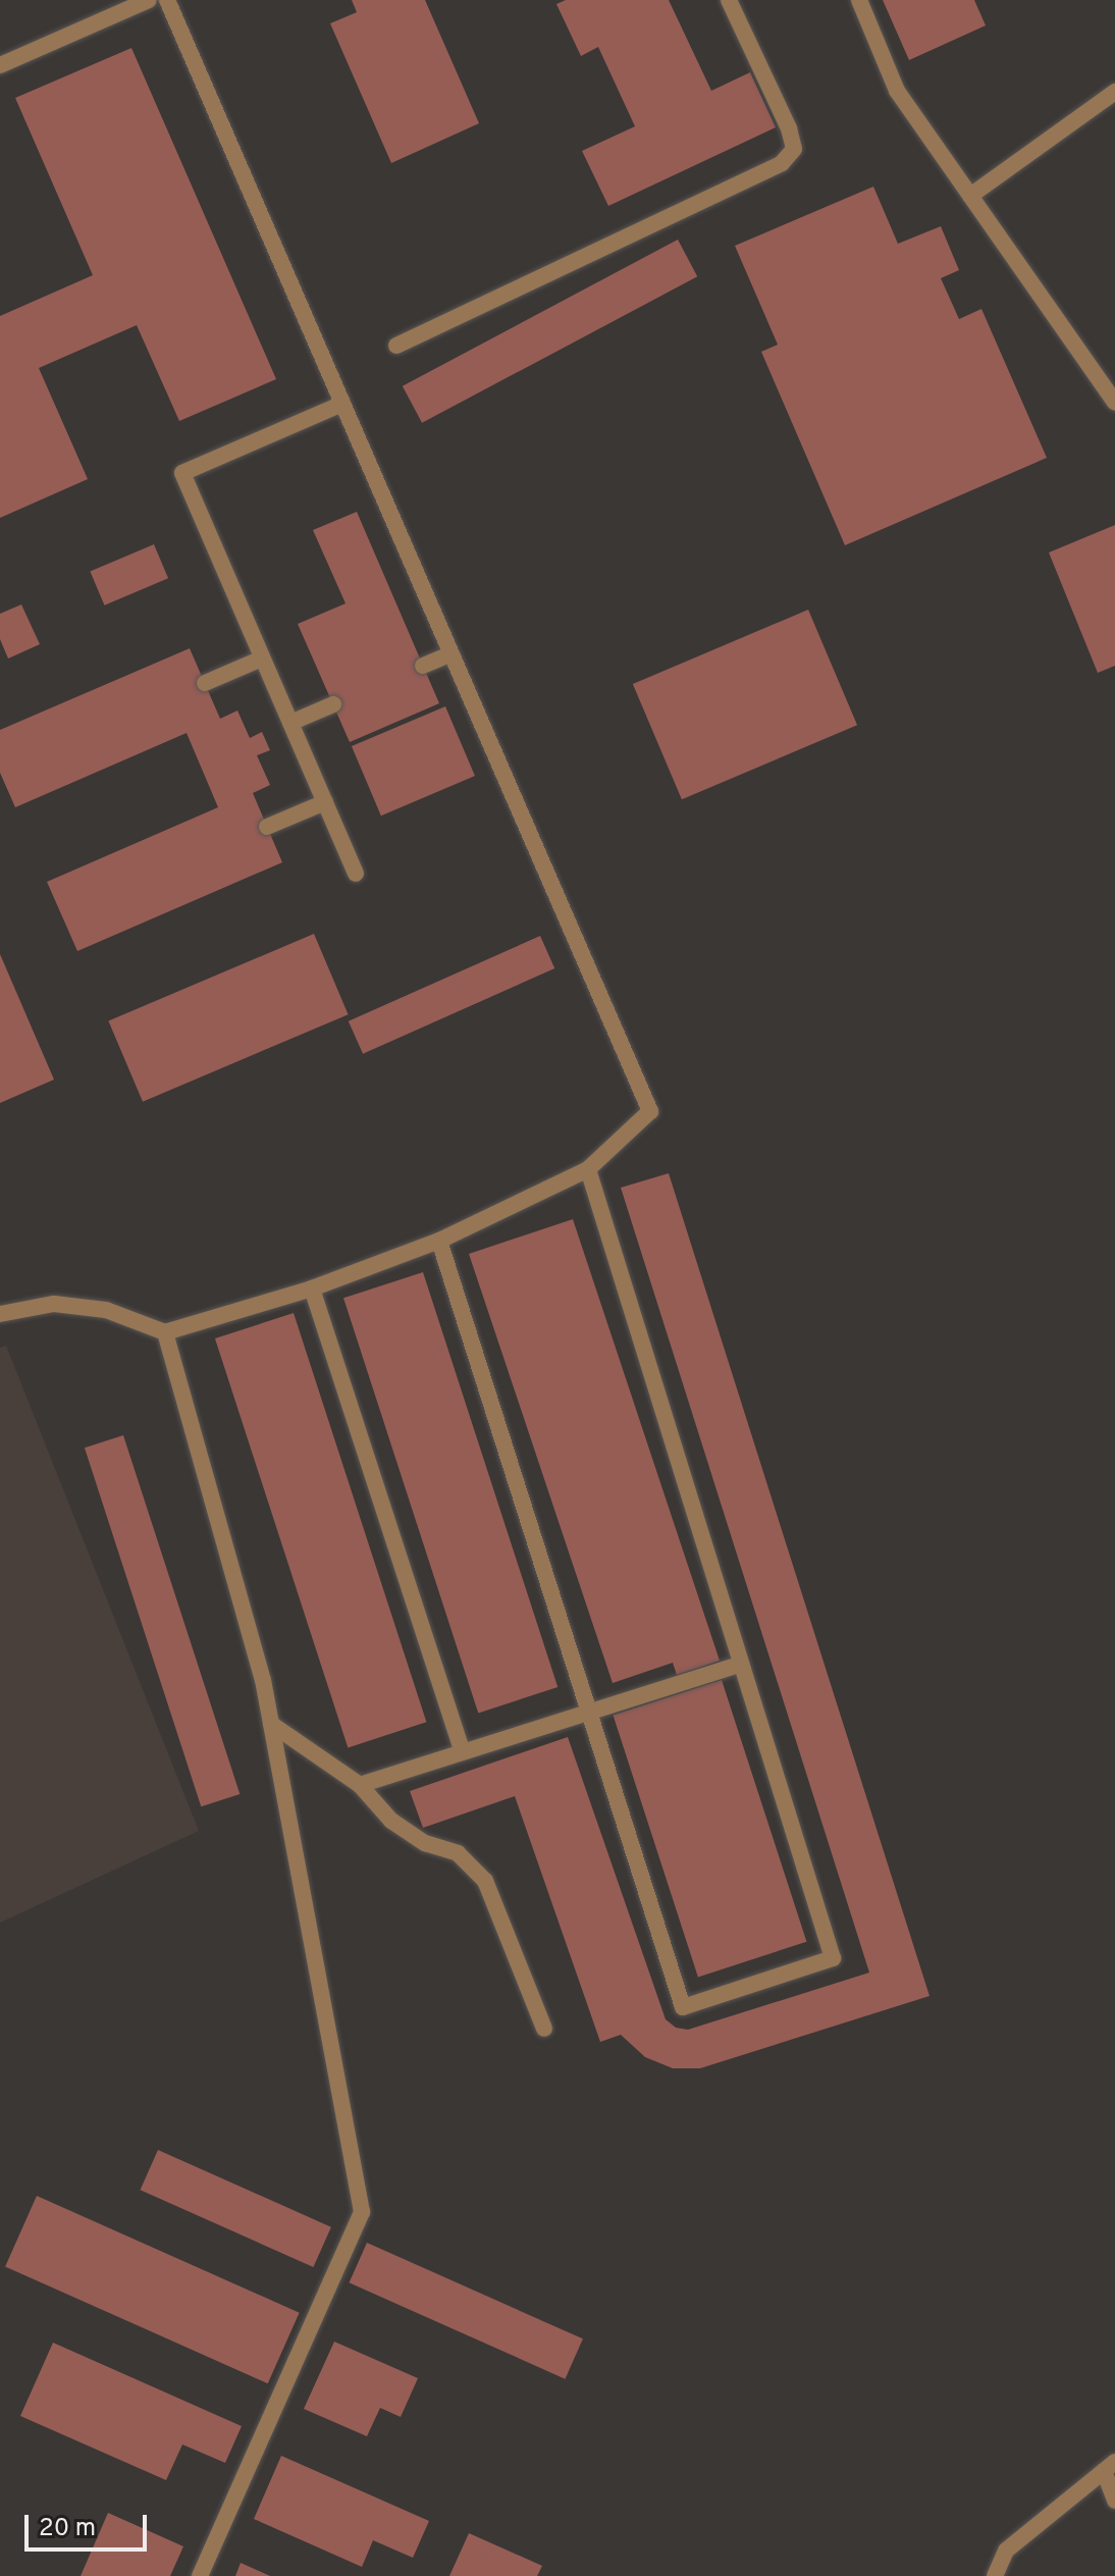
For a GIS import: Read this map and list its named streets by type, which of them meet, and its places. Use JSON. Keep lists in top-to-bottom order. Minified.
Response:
{"scale_bar":"20 m"}
